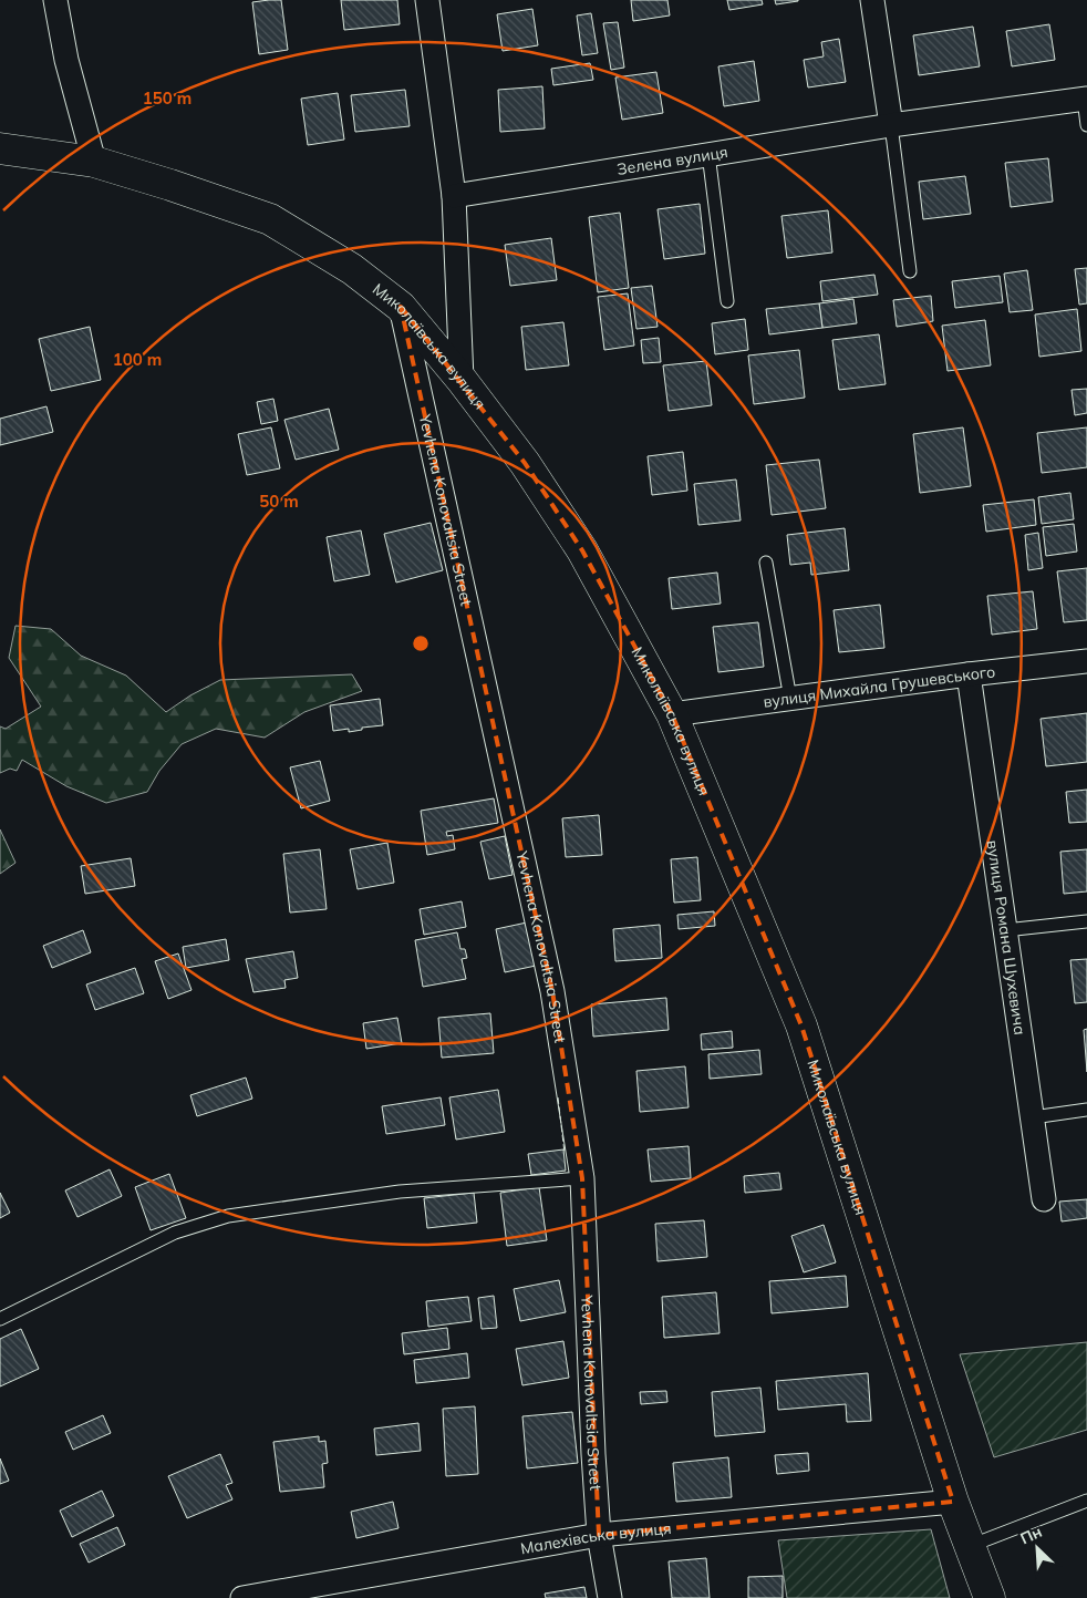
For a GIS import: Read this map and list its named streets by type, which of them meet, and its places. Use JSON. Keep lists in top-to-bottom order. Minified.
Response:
{"streets":{"main road":["Миколаївська вулиця"],"street":["Зелена вулиця","Yevhena Konovaltsia Street","вулиця Михайла Грушевського","вулиця Романа Шухевича","Малехівська вулиця"]},"crossings":[["Миколаївська вулиця","Yevhena Konovaltsia Street"],["Миколаївська вулиця","вулиця Михайла Грушевського"],["Миколаївська вулиця","Малехівська вулиця"],["Yevhena Konovaltsia Street","Малехівська вулиця"],["вулиця Михайла Грушевського","вулиця Романа Шухевича"]],"north":"top left","rings":["150 m","100 m","50 m"]}
